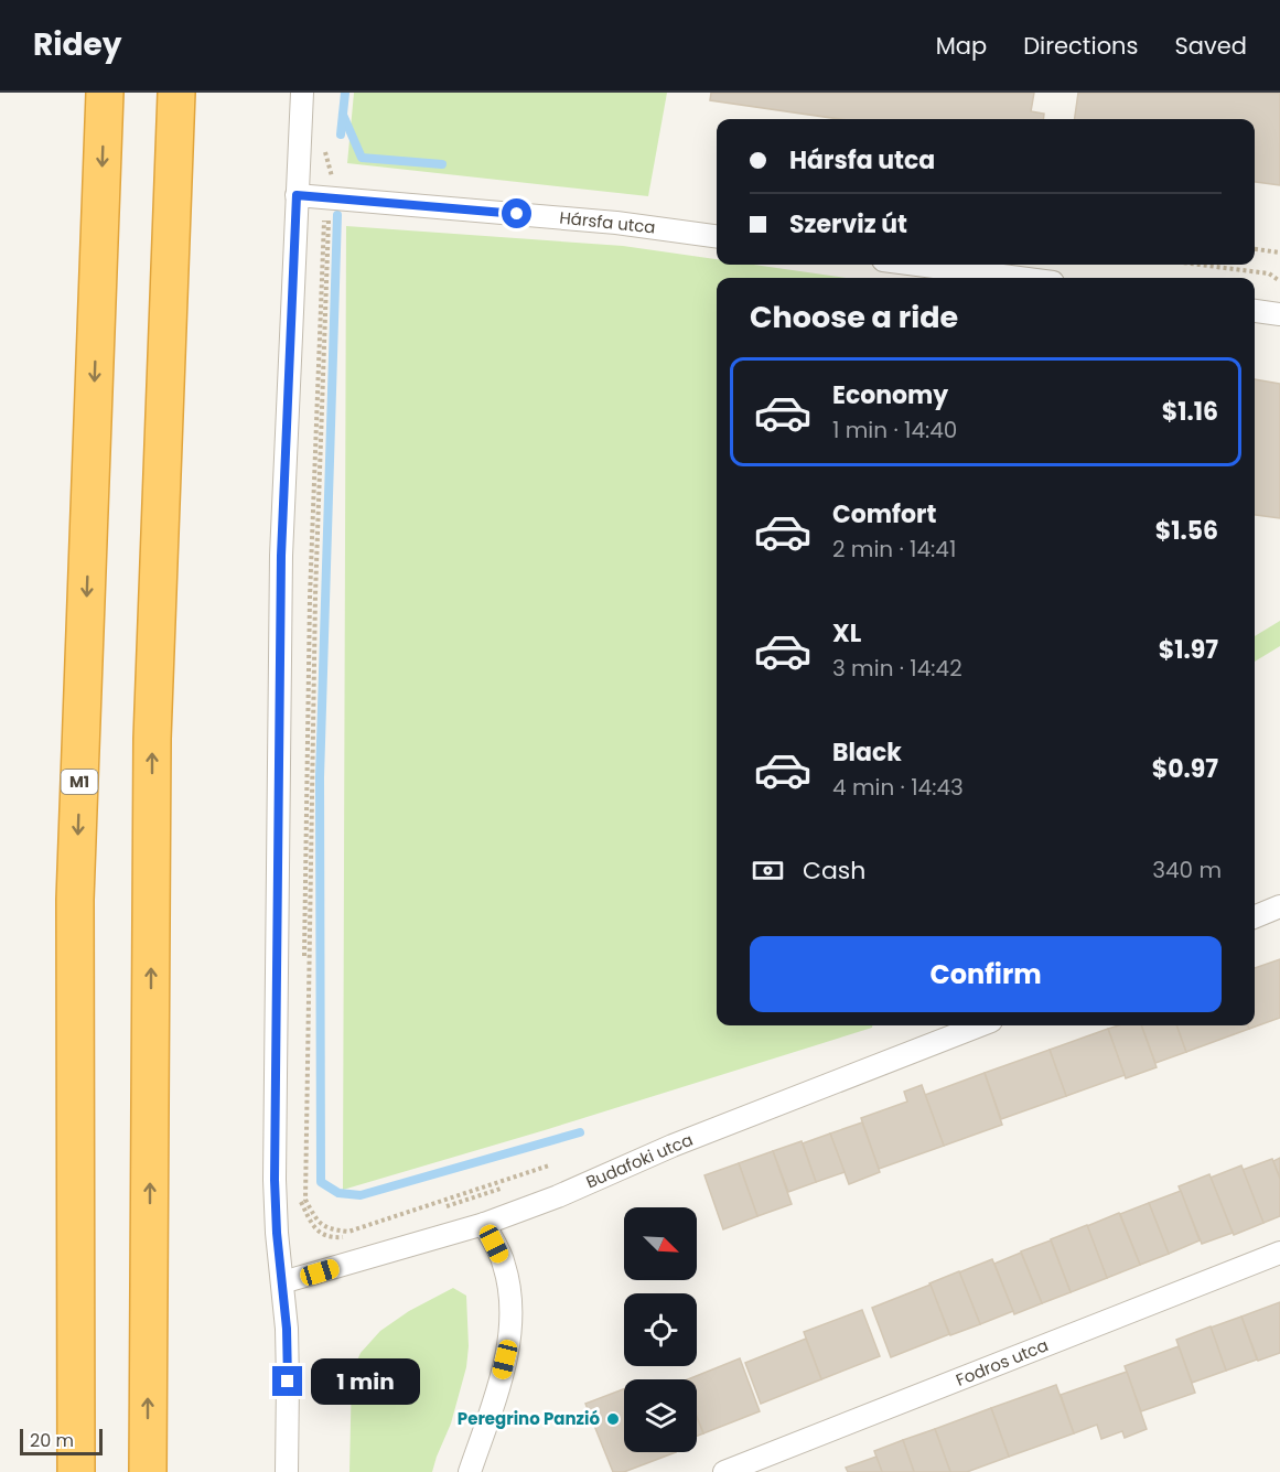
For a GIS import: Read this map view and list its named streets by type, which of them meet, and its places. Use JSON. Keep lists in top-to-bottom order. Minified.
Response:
{"streets":{"highway":["M1"],"street":["Hársfa utca","Budafoki utca","Fodros utca"]},"places":["Peregrino Panzió"],"scale_bar":"20 m","north":"bottom right","page":{"header":"Ridey","nav":["Map","Directions","Saved"],"banner":["Hársfa utca","Szerviz út"],"heading":"Choose a ride","list":[{"name":"Economy","note":"1 min · 14:40","value":"$1.16"},{"name":"Comfort","note":"2 min · 14:41","value":"$1.56"},{"name":"XL","note":"3 min · 14:42","value":"$1.97"},{"name":"Black","note":"4 min · 14:43","value":"$0.97"}],"pay":["Cash","340 m"],"buttons":"Confirm","bubble":"1 min","scale":"20 m"}}
